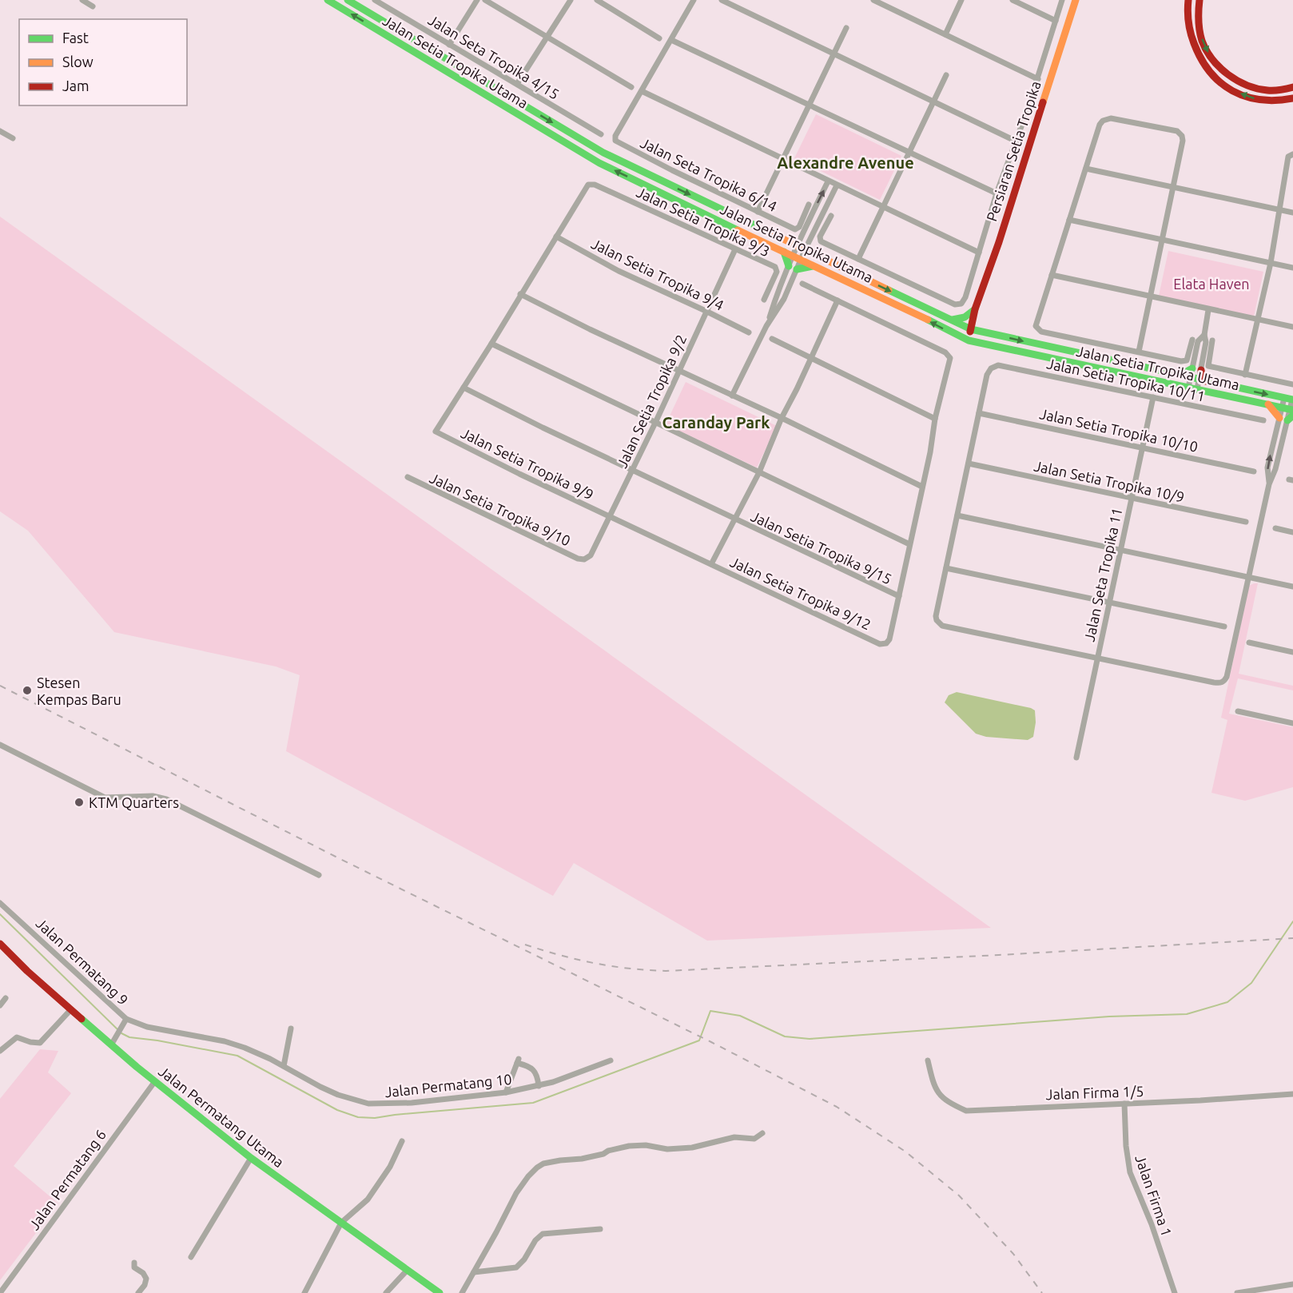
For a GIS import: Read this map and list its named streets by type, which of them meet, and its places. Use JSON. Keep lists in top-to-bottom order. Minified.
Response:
{"streets":{"main road":["Jalan Setia Tropika Utama","Persiaran Setia Tropika","Jalan Permatang Utama"],"street":["Jalan Seta Tropika 4/15","Jalan Seta Tropika 6/14","Jalan Setia Tropika 9/3","Jalan Setia Tropika 9/4","Jalan Setia Tropika 10/11","Jalan Setia Tropika 9/2","Jalan Setia Tropika 10/10","Jalan Setia Tropika 9/9","Jalan Setia Tropika 10/9","Jalan Setia Tropika 9/10","Jalan Setia Tropika 9/15","Jalan Seta Tropika 11","Jalan Setia Tropika 9/12","Jalan Permatang 9","Jalan Permatang 10","Jalan Firma 1/5","Jalan Permatang 6","Jalan Firma 1"]},"crossings":[["Jalan Setia Tropika Utama","Persiaran Setia Tropika"],["Jalan Setia Tropika 9/3","Jalan Setia Tropika 9/4"],["Jalan Setia Tropika 9/3","Jalan Setia Tropika 9/2"],["Jalan Setia Tropika 9/4","Jalan Setia Tropika 9/2"],["Jalan Setia Tropika 10/11","Jalan Setia Tropika 10/10"],["Jalan Setia Tropika 10/11","Jalan Seta Tropika 11"],["Jalan Setia Tropika 9/2","Jalan Setia Tropika 9/9"],["Jalan Setia Tropika 9/2","Jalan Setia Tropika 9/10"],["Jalan Setia Tropika 9/2","Jalan Setia Tropika 9/15"],["Jalan Setia Tropika 10/10","Jalan Seta Tropika 11"],["Jalan Setia Tropika 9/9","Jalan Setia Tropika 9/15"],["Jalan Setia Tropika 9/9","Jalan Setia Tropika 9/12"],["Jalan Setia Tropika 10/9","Jalan Seta Tropika 11"],["Jalan Setia Tropika 9/15","Jalan Setia Tropika 9/12"],["Jalan Permatang 9","Jalan Permatang 10"],["Jalan Permatang 9","Jalan Permatang Utama"],["Jalan Firma 1/5","Jalan Firma 1"],["Jalan Permatang Utama","Jalan Permatang 6"]],"districts":["Alexandre Avenue","Caranday Park"],"parks":["Elata Haven"],"places":["Stesen Kempas Baru","KTM Quarters"],"legend":["Fast","Slow","Jam"]}
